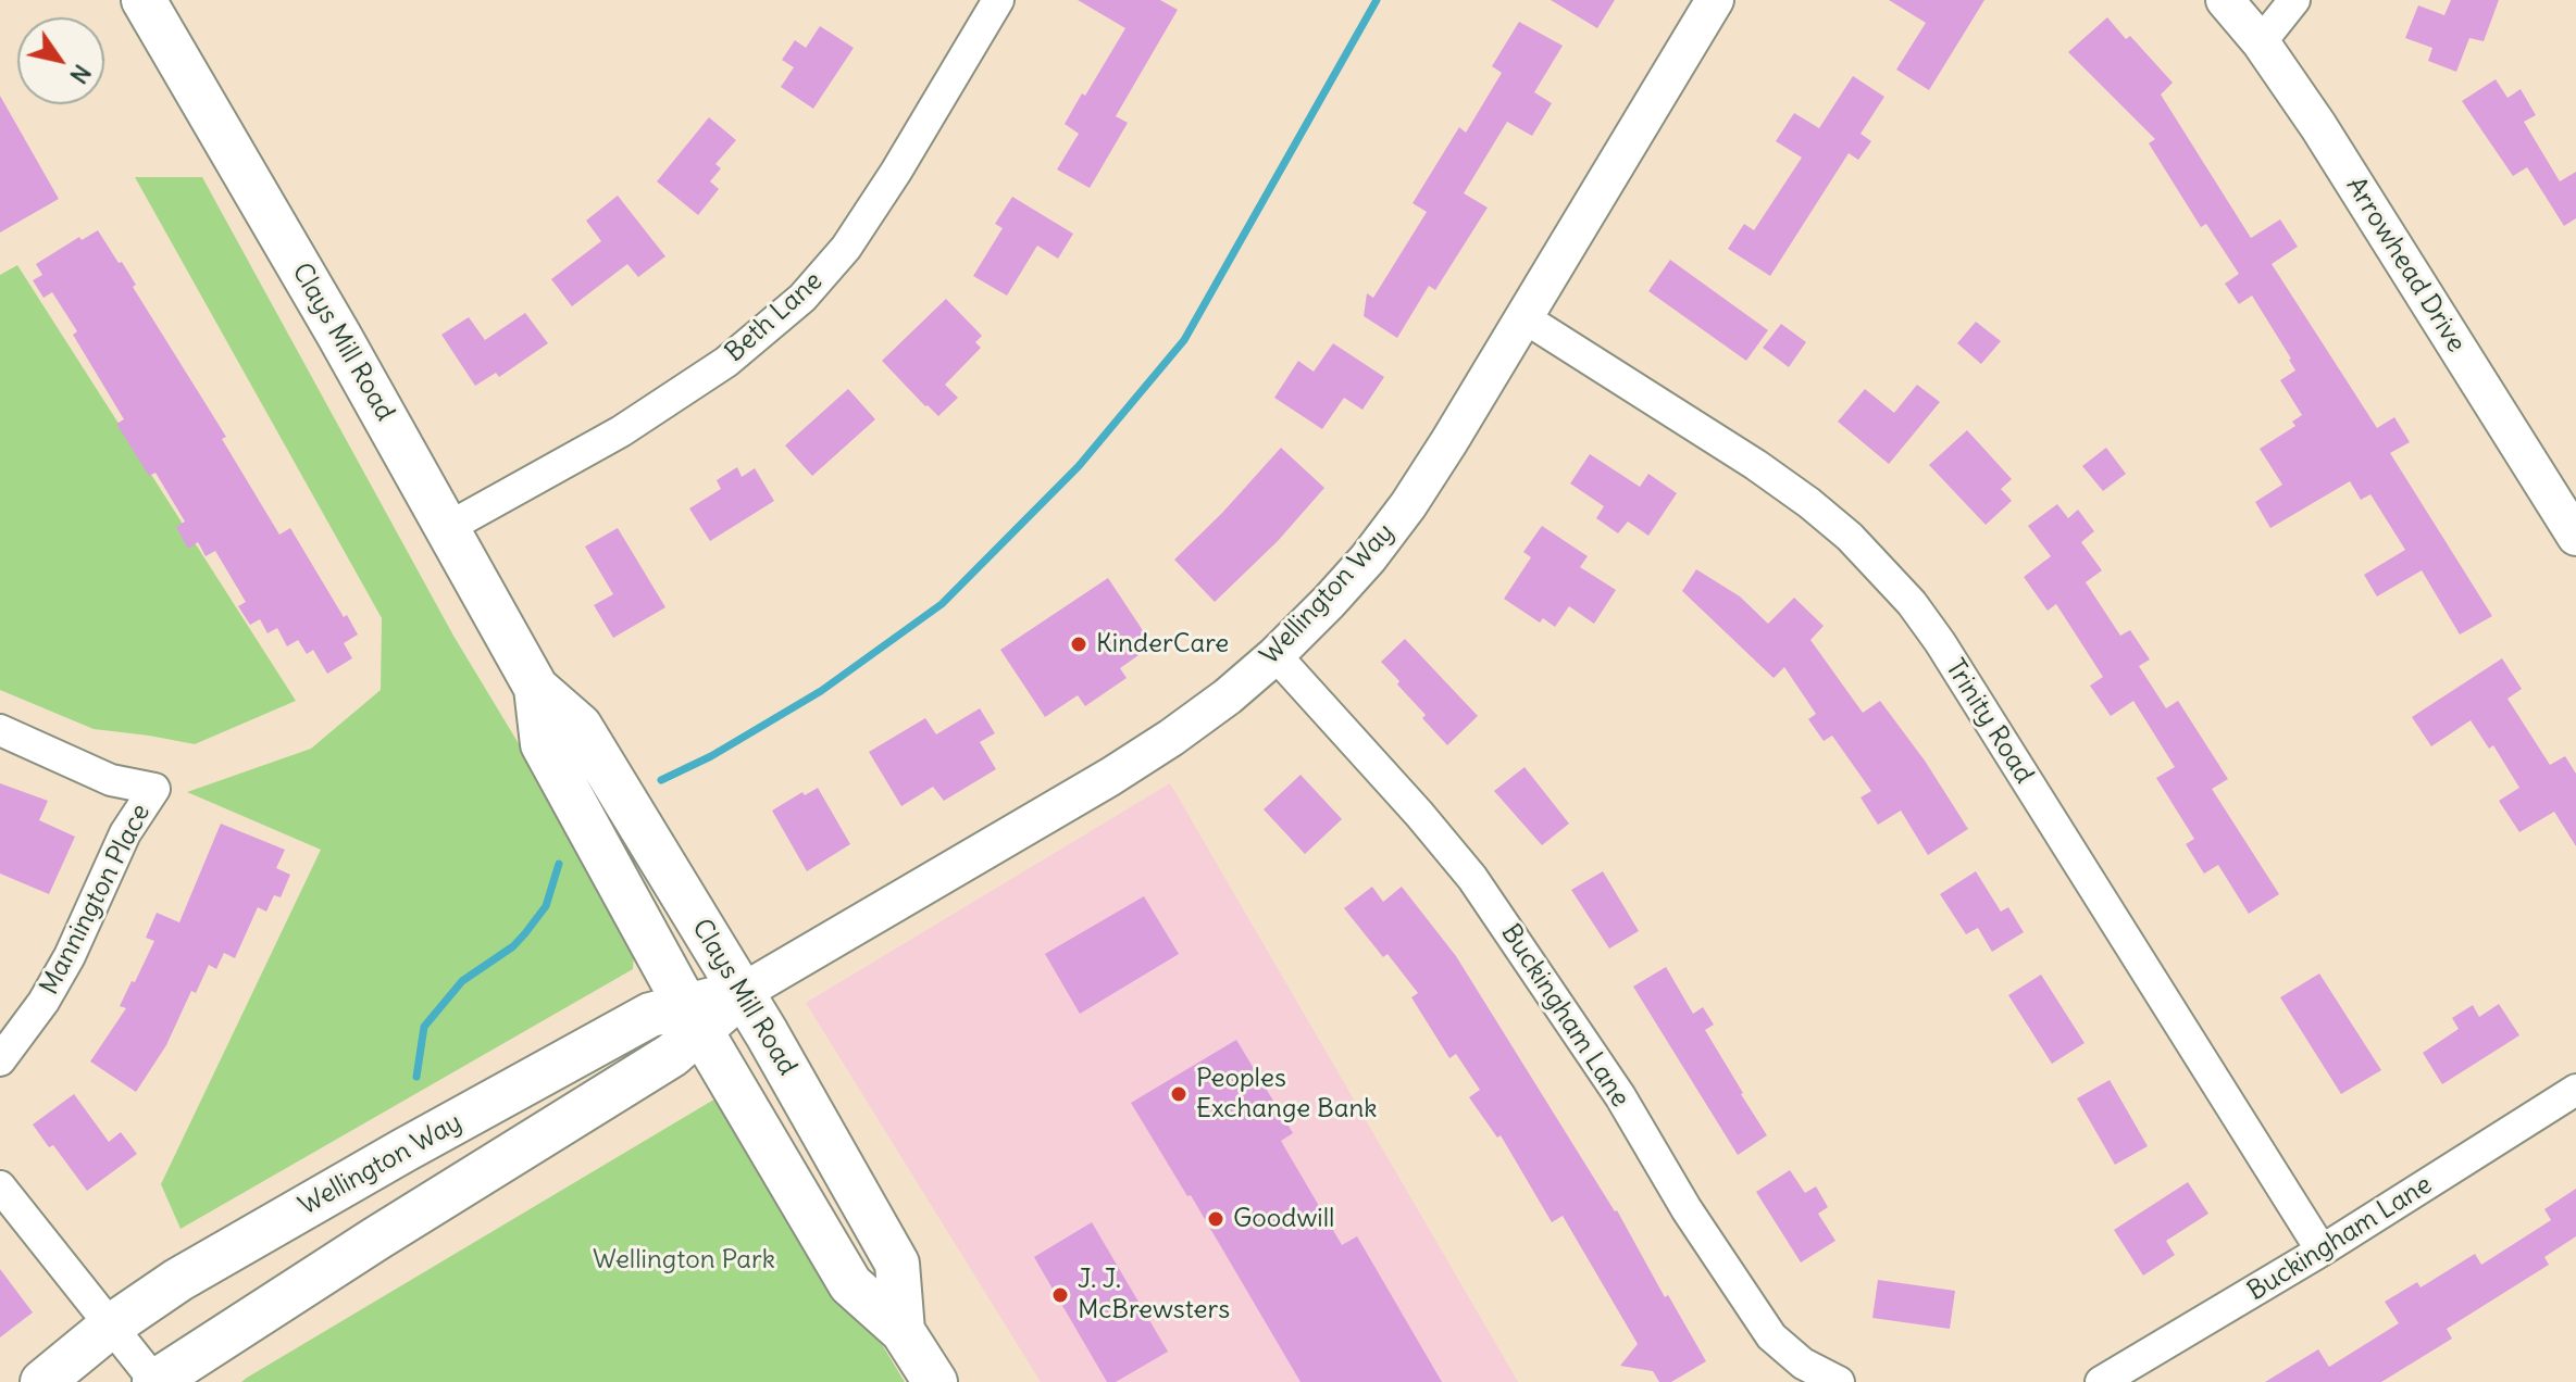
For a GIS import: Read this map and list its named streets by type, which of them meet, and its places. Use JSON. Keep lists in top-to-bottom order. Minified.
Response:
{"streets":{"main road":["Clays Mill Road","Wellington Way"],"street":["Arrowhead Drive","Beth Lane","Trinity Road","Mannington Place","Buckingham Lane"]},"crossings":[["Beth Lane","Clays Mill Road"],["Clays Mill Road","Wellington Way"],["Wellington Way","Trinity Road"],["Wellington Way","Buckingham Lane"],["Trinity Road","Buckingham Lane"]],"parks":["Wellington Park"],"places":["KinderCare","Peoples Exchange Bank","Goodwill","J. J. McBrewsters"],"north":"bottom right"}
